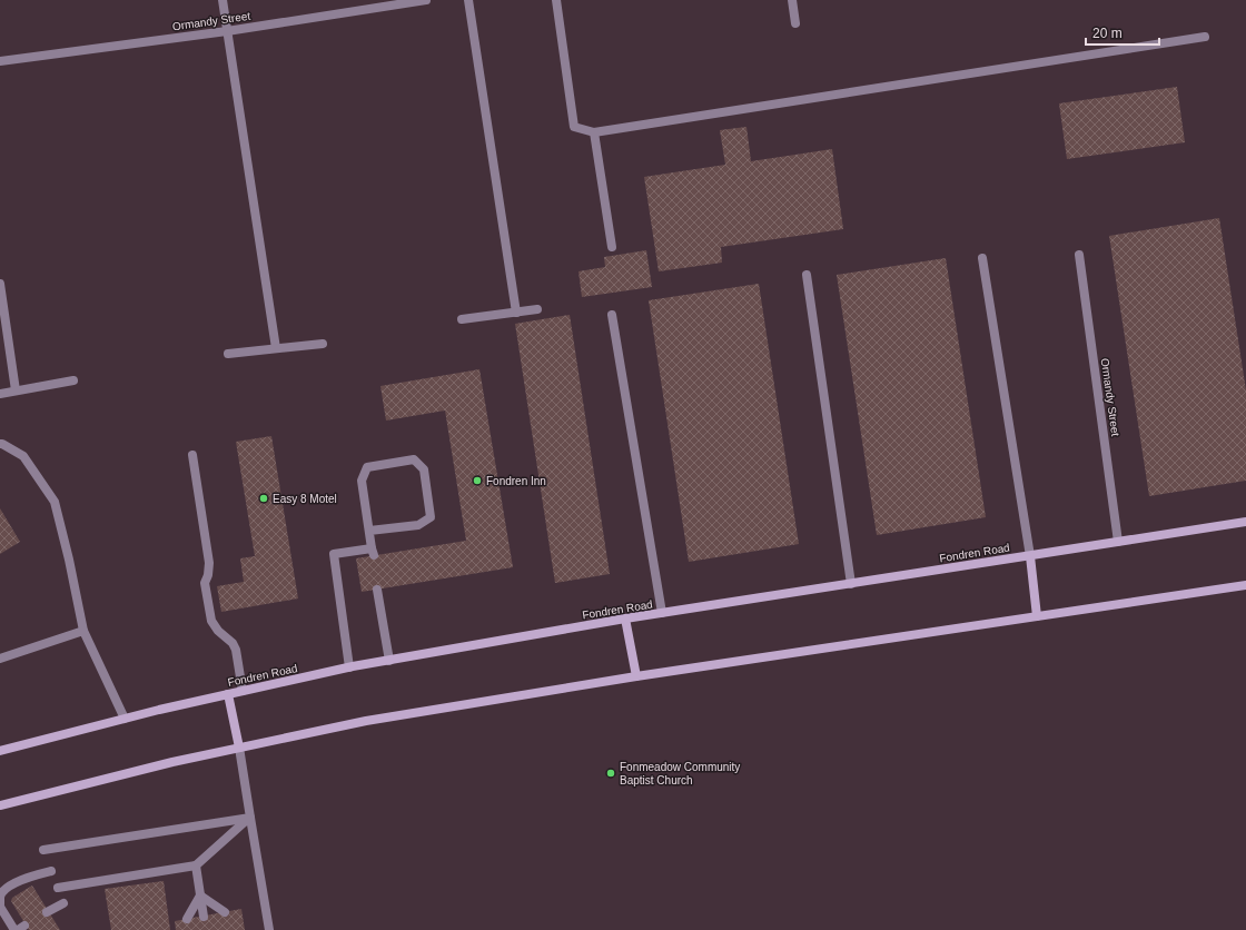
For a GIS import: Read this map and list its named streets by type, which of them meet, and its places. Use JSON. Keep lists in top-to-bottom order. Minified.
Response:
{"streets":{"main road":["Fondren Road"],"street":["Ormandy Street"]},"crossings":[["Ormandy Street","Fondren Road"]],"places":["Fondren Inn","Easy 8 Motel","Fonmeadow Community Baptist Church"],"scale_bar":"20 m"}
